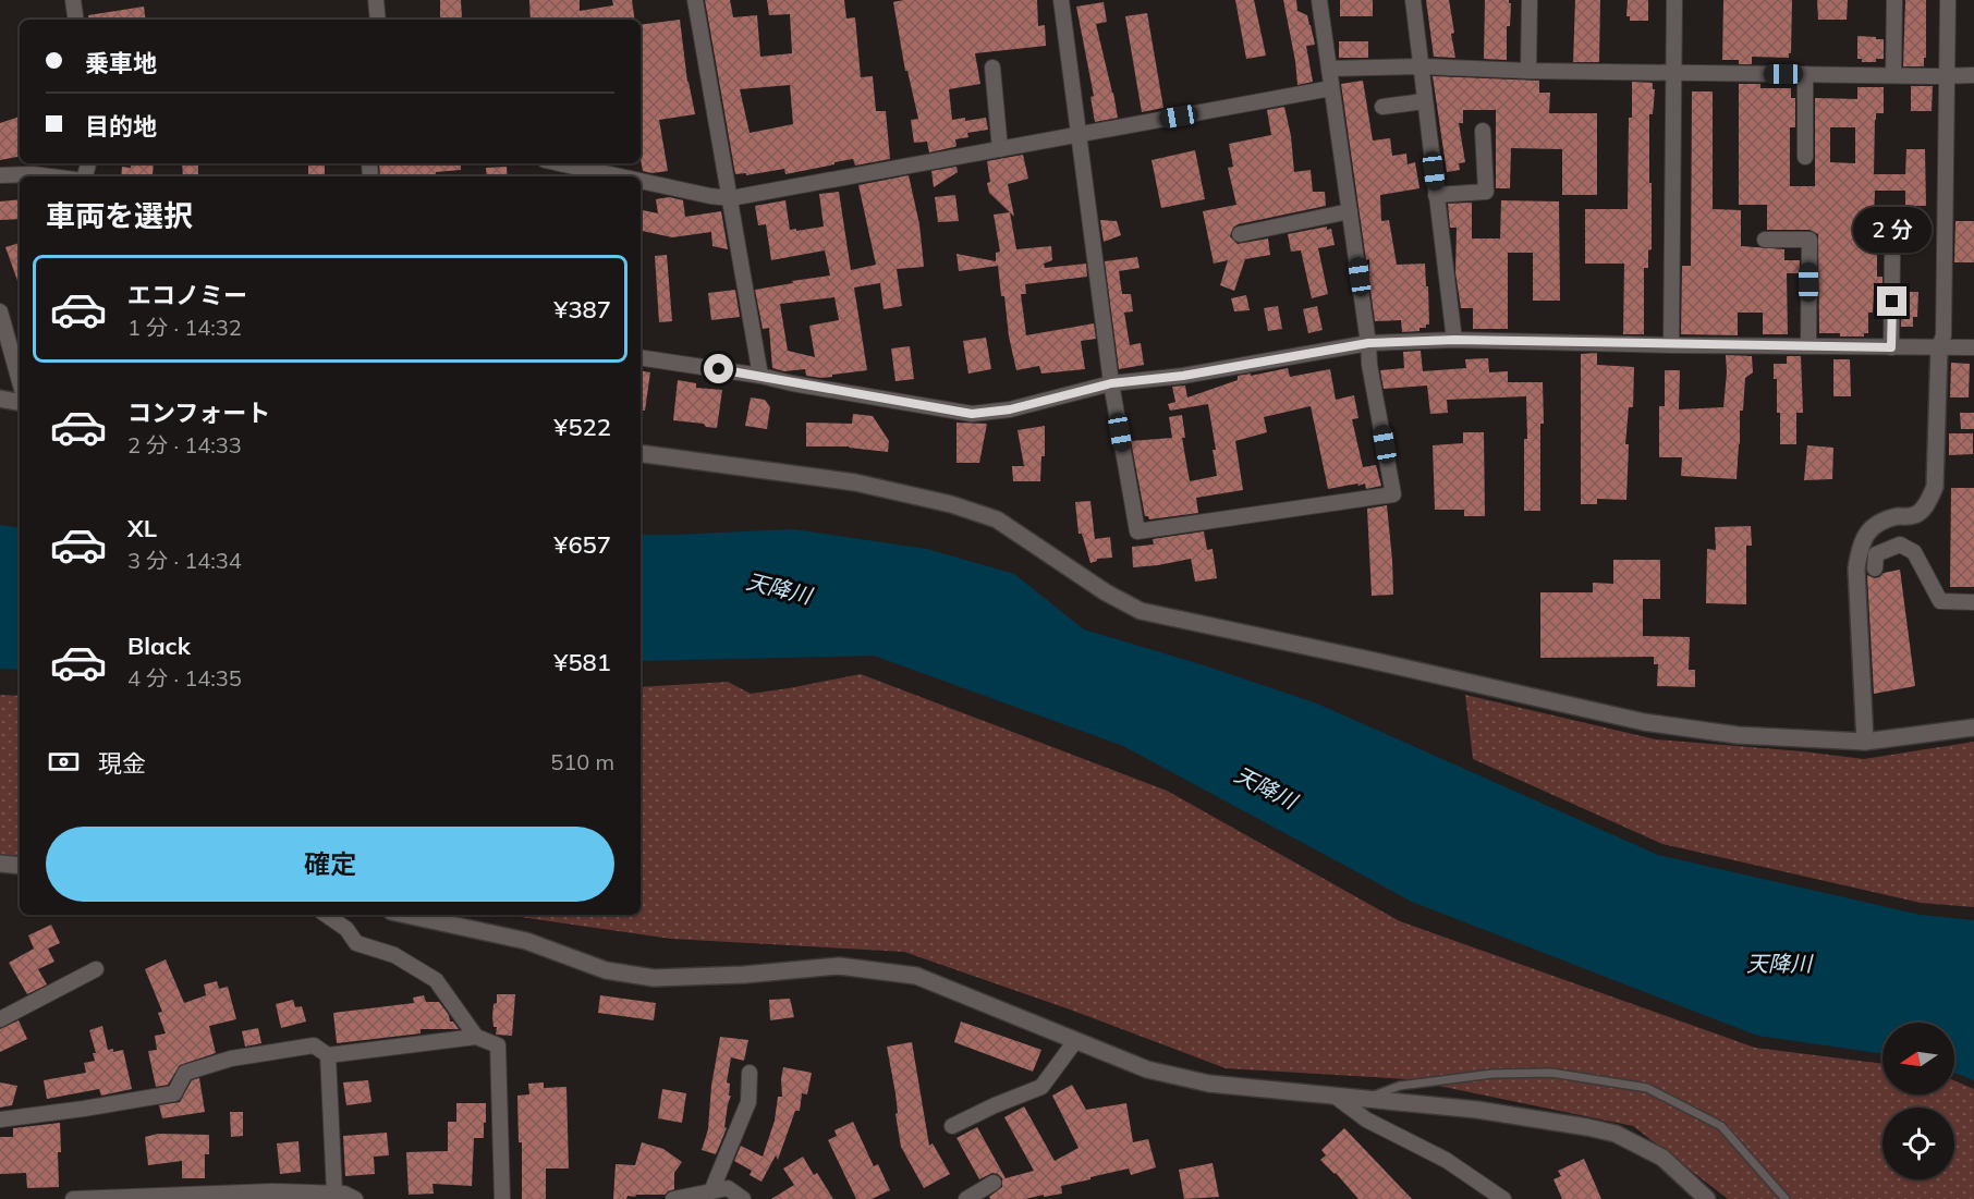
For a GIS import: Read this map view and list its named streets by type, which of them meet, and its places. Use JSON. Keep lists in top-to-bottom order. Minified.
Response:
{"water":["天降川"],"north":"left","page":{"banner":["乗車地","目的地"],"heading":"車両を選択","bubble":"2 分","list":[{"name":"エコノミー","note":"1 分 · 14:32","value":"¥387"},{"name":"コンフォート","note":"2 分 · 14:33","value":"¥522"},{"name":"XL","note":"3 分 · 14:34","value":"¥657"},{"name":"Black","note":"4 分 · 14:35","value":"¥581"}],"pay":["現金","510 m"],"buttons":"確定"}}
